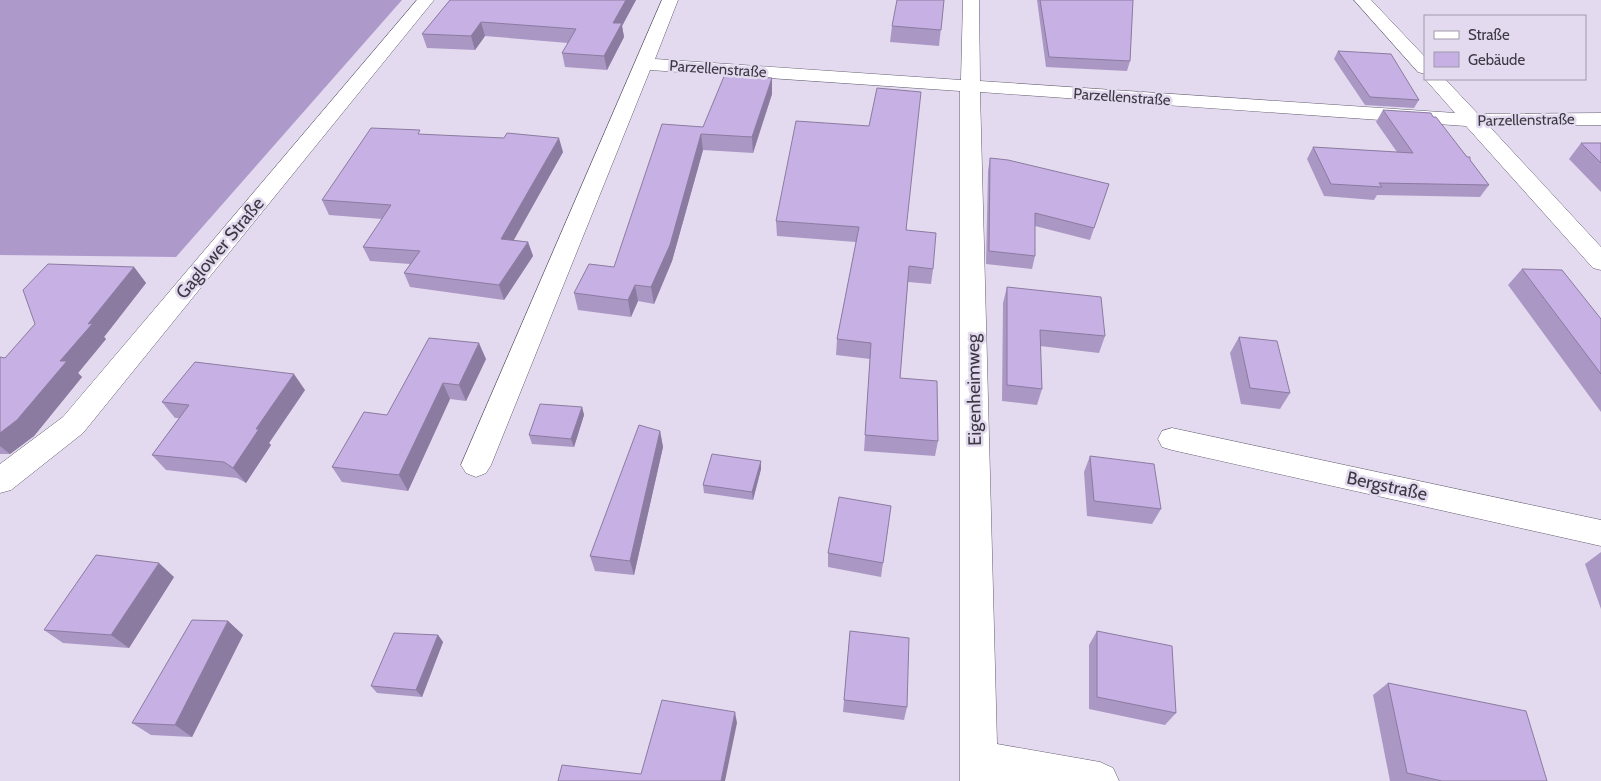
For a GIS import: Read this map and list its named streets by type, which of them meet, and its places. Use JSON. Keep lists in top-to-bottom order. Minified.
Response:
{"streets":{"street":["Parzellenstraße","Gaglower Straße","Eigenheimweg","Bergstraße"]},"crossings":[["Parzellenstraße","Eigenheimweg"]],"legend":["Straße","Gebäude"]}
